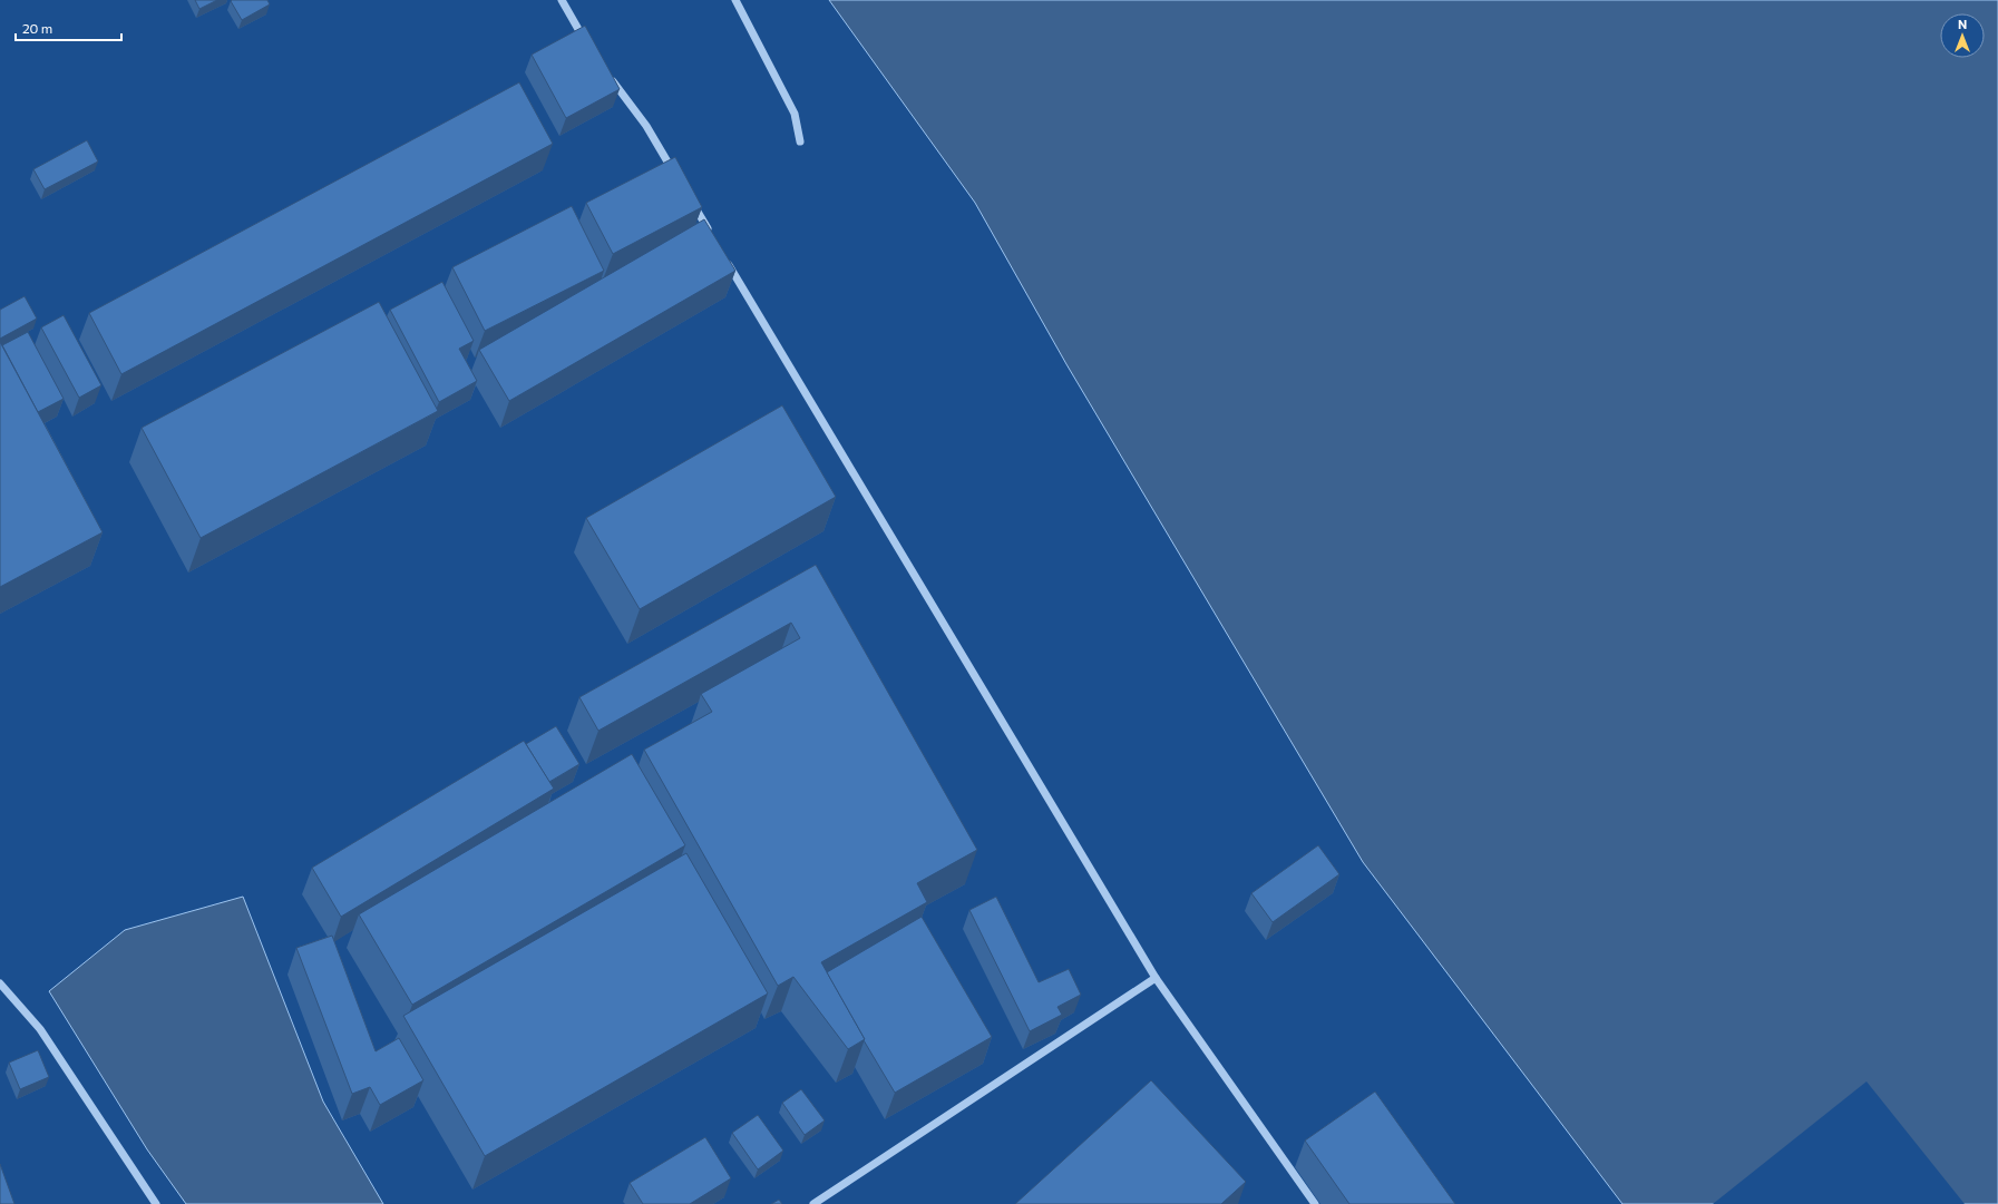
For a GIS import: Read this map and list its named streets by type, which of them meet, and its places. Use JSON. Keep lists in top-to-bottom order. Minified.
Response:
{"scale_bar":"20 m","north":"top"}
